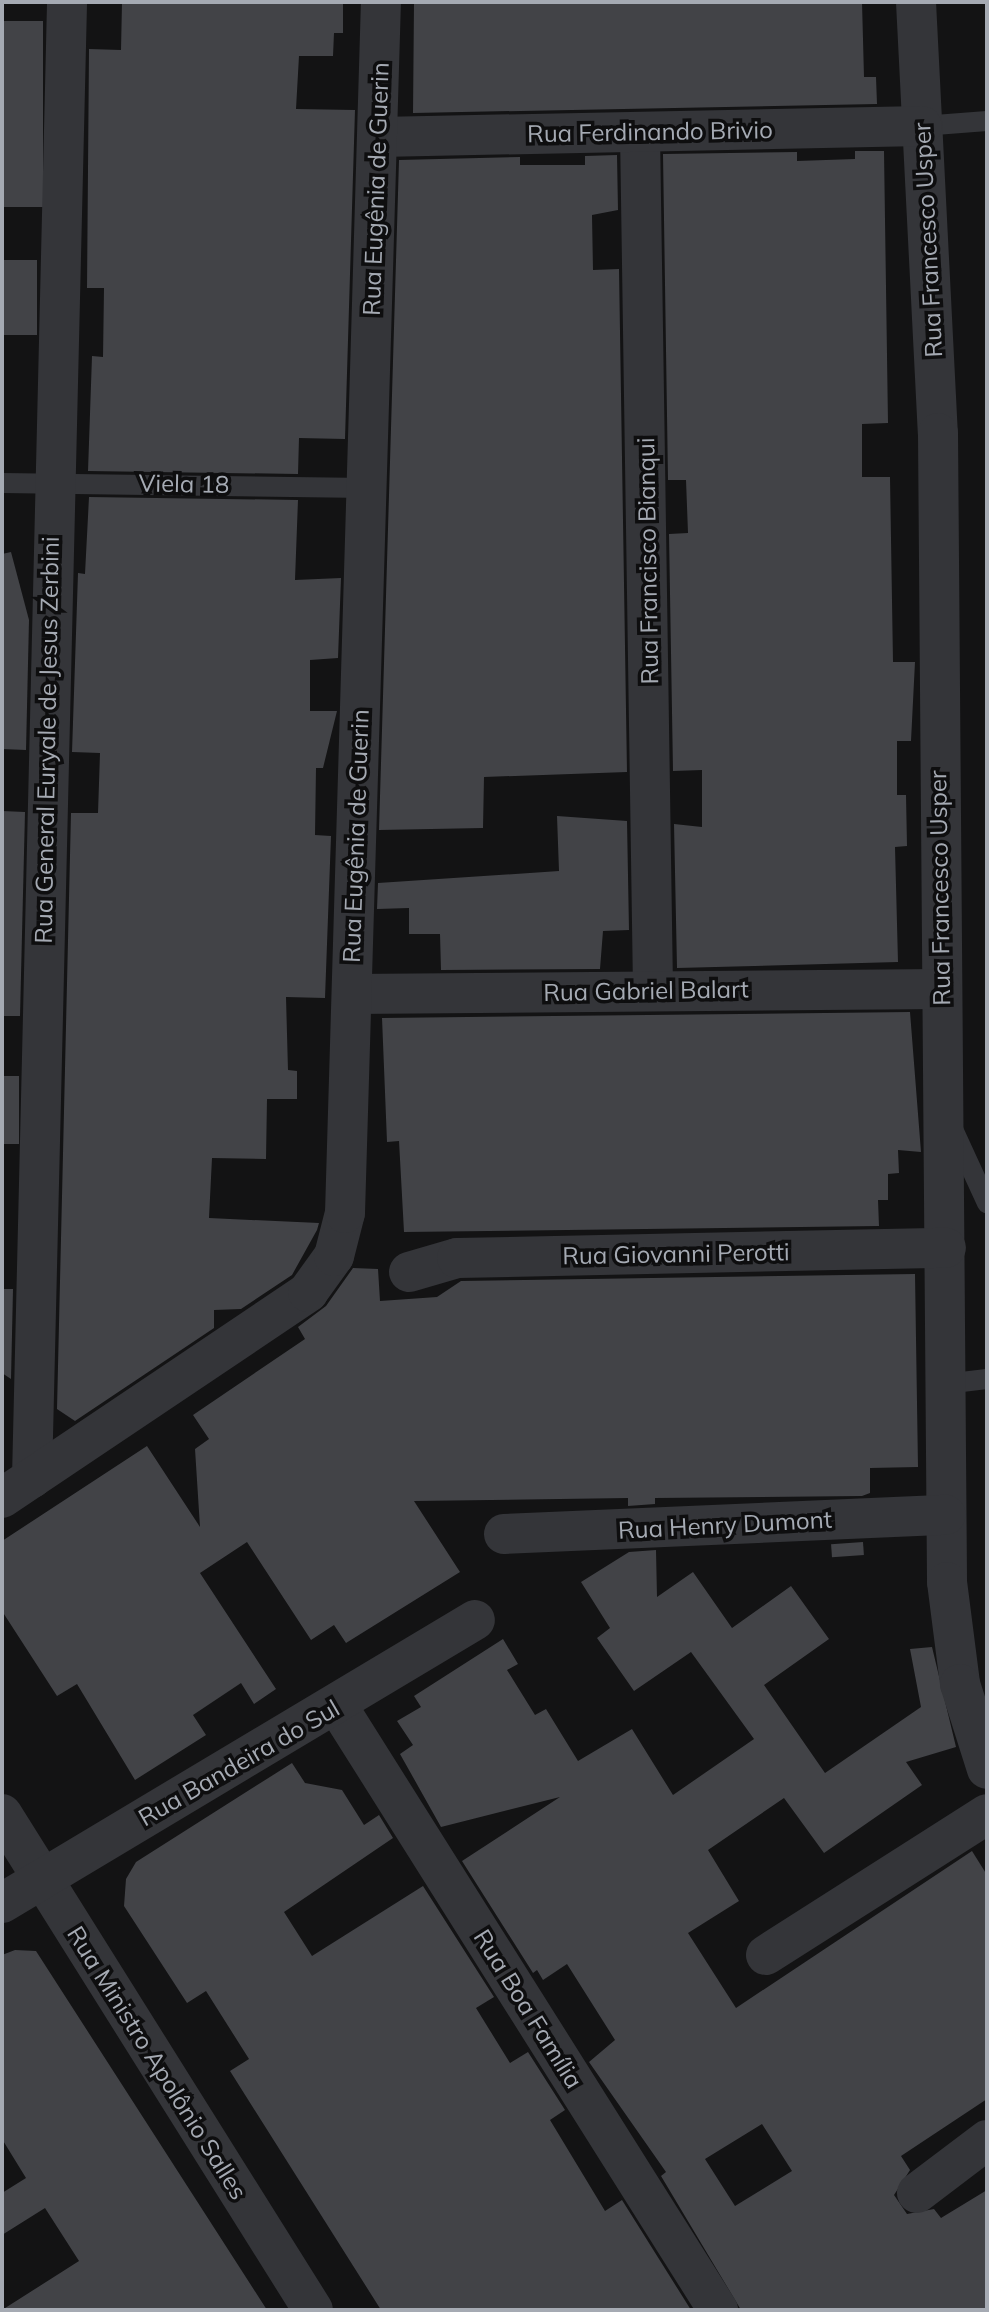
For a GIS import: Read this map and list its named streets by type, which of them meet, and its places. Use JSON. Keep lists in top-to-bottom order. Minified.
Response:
{"streets":{"street":["Rua Ferdinando Brivio","Rua Eugênia de Guerin","Rua Francesco Usper","Rua Francisco Bianqui","Rua General Euryale de Jesus Zerbini","Rua Gabriel Balart","Rua Giovanni Perotti","Rua Henry Dumont","Rua Bandeira do Sul","Rua Boa Família","Rua Ministro Apolônio Salles"],"lane":["Viela 18"]},"crossings":[["Rua Ferdinando Brivio","Rua Eugênia de Guerin"],["Rua Ferdinando Brivio","Rua Francesco Usper"],["Rua Ferdinando Brivio","Rua Francisco Bianqui"],["Rua Eugênia de Guerin","Viela 18"],["Rua Eugênia de Guerin","Rua General Euryale de Jesus Zerbini"],["Rua Eugênia de Guerin","Rua Gabriel Balart"],["Rua Francesco Usper","Rua Gabriel Balart"],["Rua Francesco Usper","Rua Giovanni Perotti"],["Rua Francesco Usper","Rua Henry Dumont"],["Viela 18","Rua General Euryale de Jesus Zerbini"],["Rua Francisco Bianqui","Rua Gabriel Balart"],["Rua Bandeira do Sul","Rua Boa Família"],["Rua Bandeira do Sul","Rua Ministro Apolônio Salles"]]}
